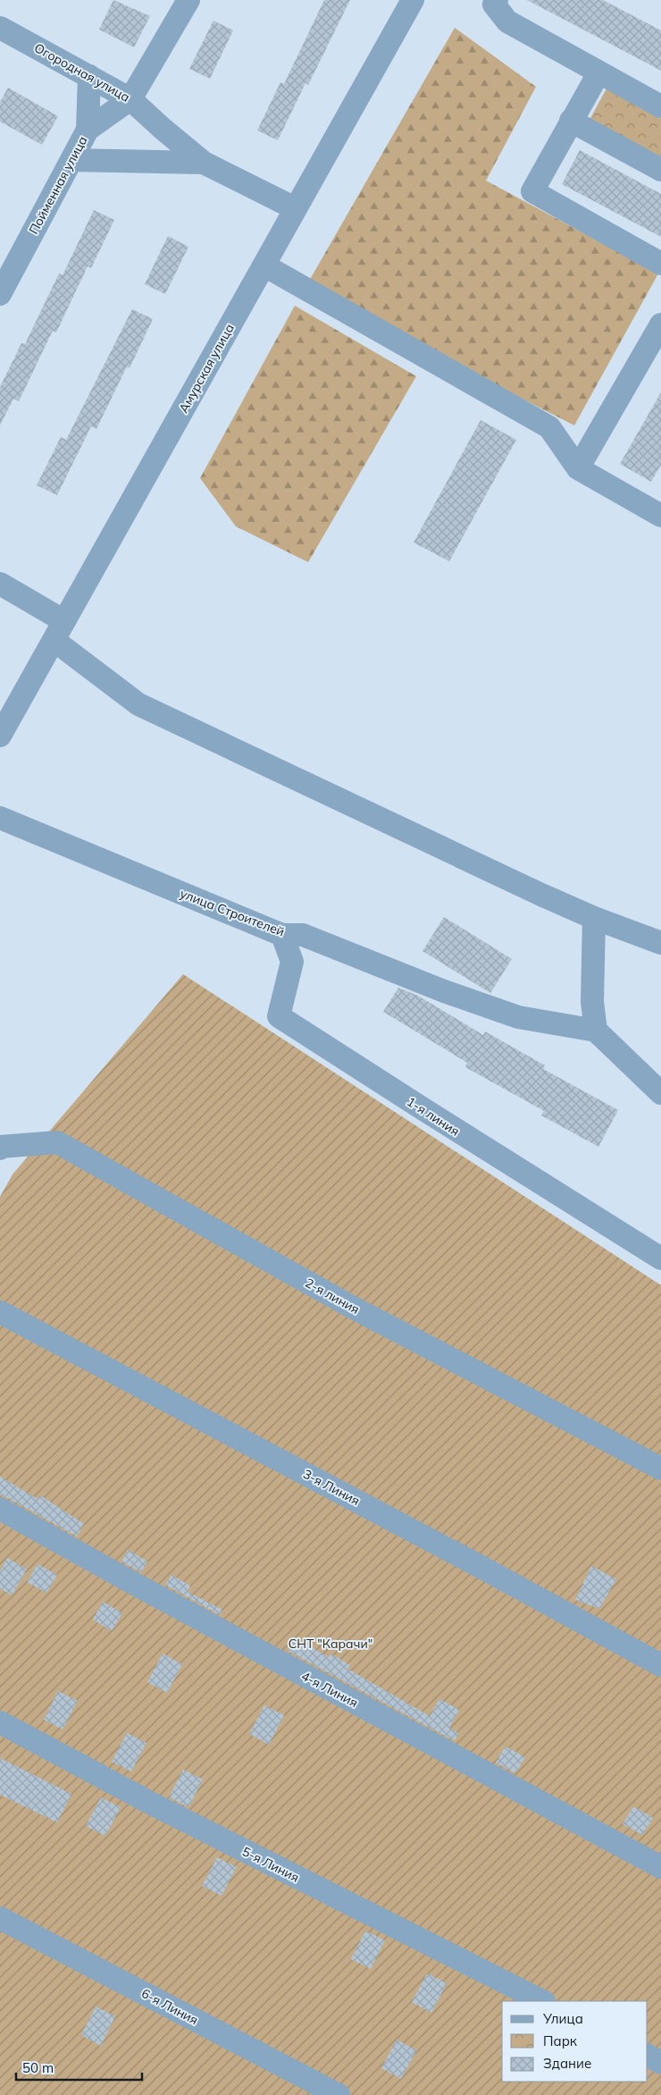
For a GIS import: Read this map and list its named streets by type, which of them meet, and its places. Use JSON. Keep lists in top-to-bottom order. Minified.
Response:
{"streets":{"street":["Огородная улица","Пойменная улица","Амурская улица","улица Строителей","1-я линия","2-я линия","3-я Линия","4-я Линия","5-я Линия","6-я Линия"]},"crossings":[["Огородная улица","Пойменная улица"],["Огородная улица","Амурская улица"],["улица Строителей","1-я линия"]],"parks":["СНТ \"Карачи\""],"legend":["Улица","Парк","Здание"],"scale_bar":"50 m"}
